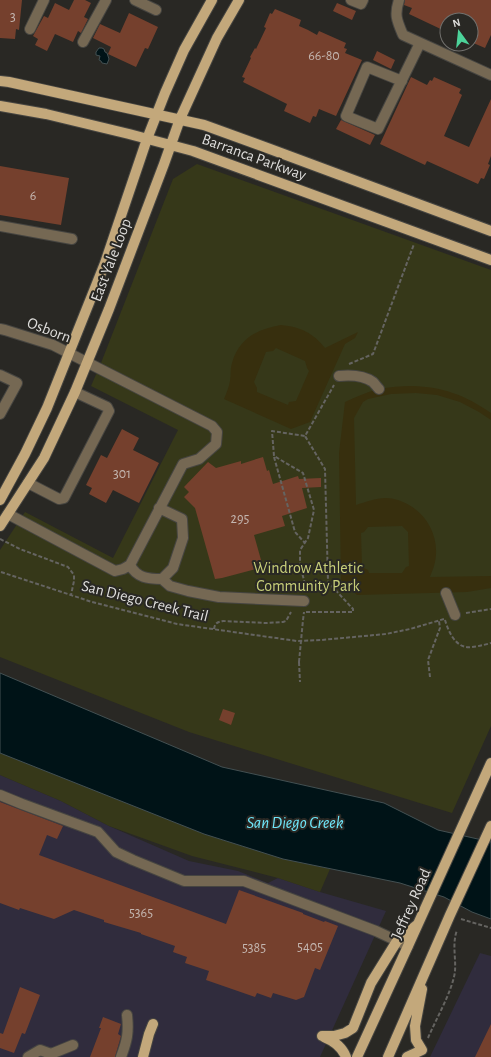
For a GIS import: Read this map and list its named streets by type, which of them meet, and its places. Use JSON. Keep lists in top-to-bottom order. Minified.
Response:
{"streets":{"main road":["Barranca Parkway","East Yale Loop","Jeffrey Road"],"street":["Osborn"],"path":["San Diego Creek Trail"]},"crossings":[["Barranca Parkway","East Yale Loop"],["East Yale Loop","Osborn"]],"water":["San Diego Creek"],"parks":["Windrow Athletic Community Park"],"house_numbers":["3","66-80","6","301","295","5365","5405","5385"],"north":"top"}
